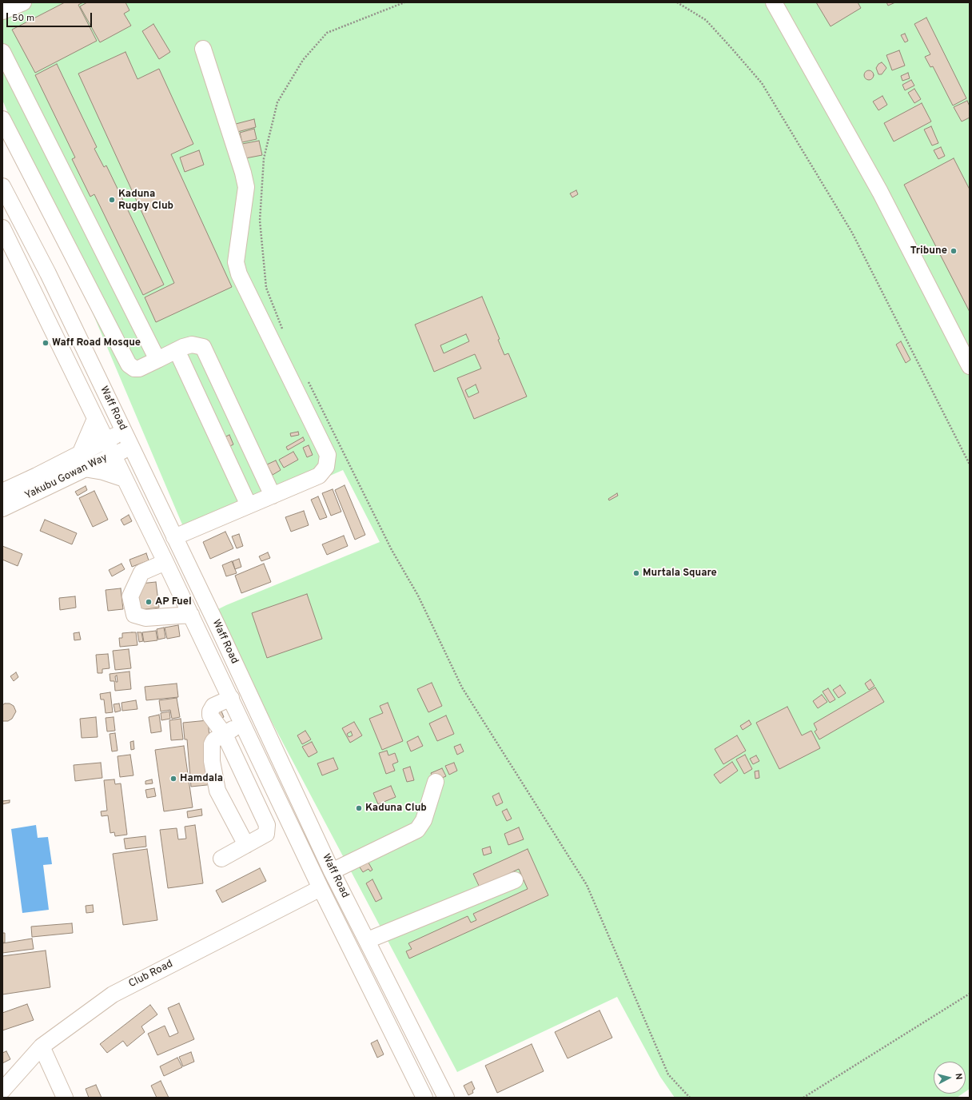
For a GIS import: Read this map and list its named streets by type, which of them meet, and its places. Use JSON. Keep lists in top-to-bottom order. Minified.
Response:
{"streets":{"street":["Waff Road","Yakubu Gowan Way","Club Road"]},"crossings":[["Waff Road","Yakubu Gowan Way"],["Waff Road","Club Road"]],"places":["Kaduna Rugby Club","Tribune","Waff Road Mosque","Murtala Square","AP Fuel","Hamdala","Kaduna Club"],"scale_bar":"50 m","north":"right"}
